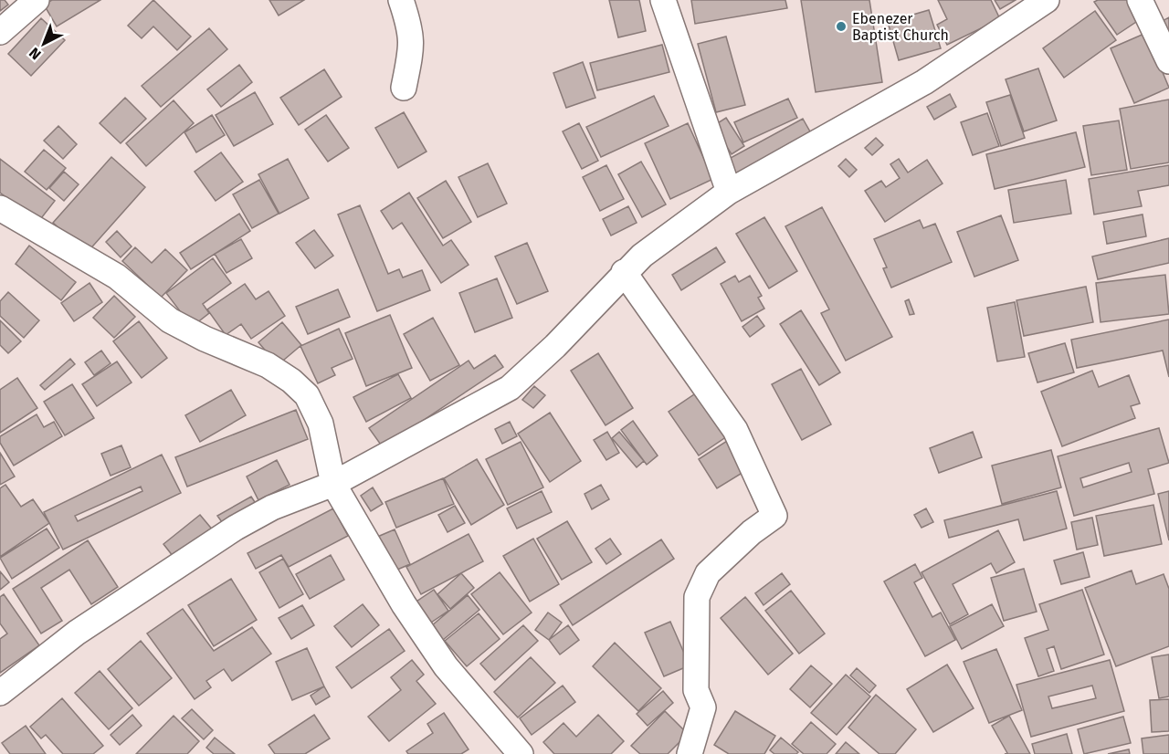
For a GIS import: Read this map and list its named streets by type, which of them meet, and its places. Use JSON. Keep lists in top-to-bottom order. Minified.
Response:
{"places":["Ebenezer Baptist Church"],"north":"bottom left"}
